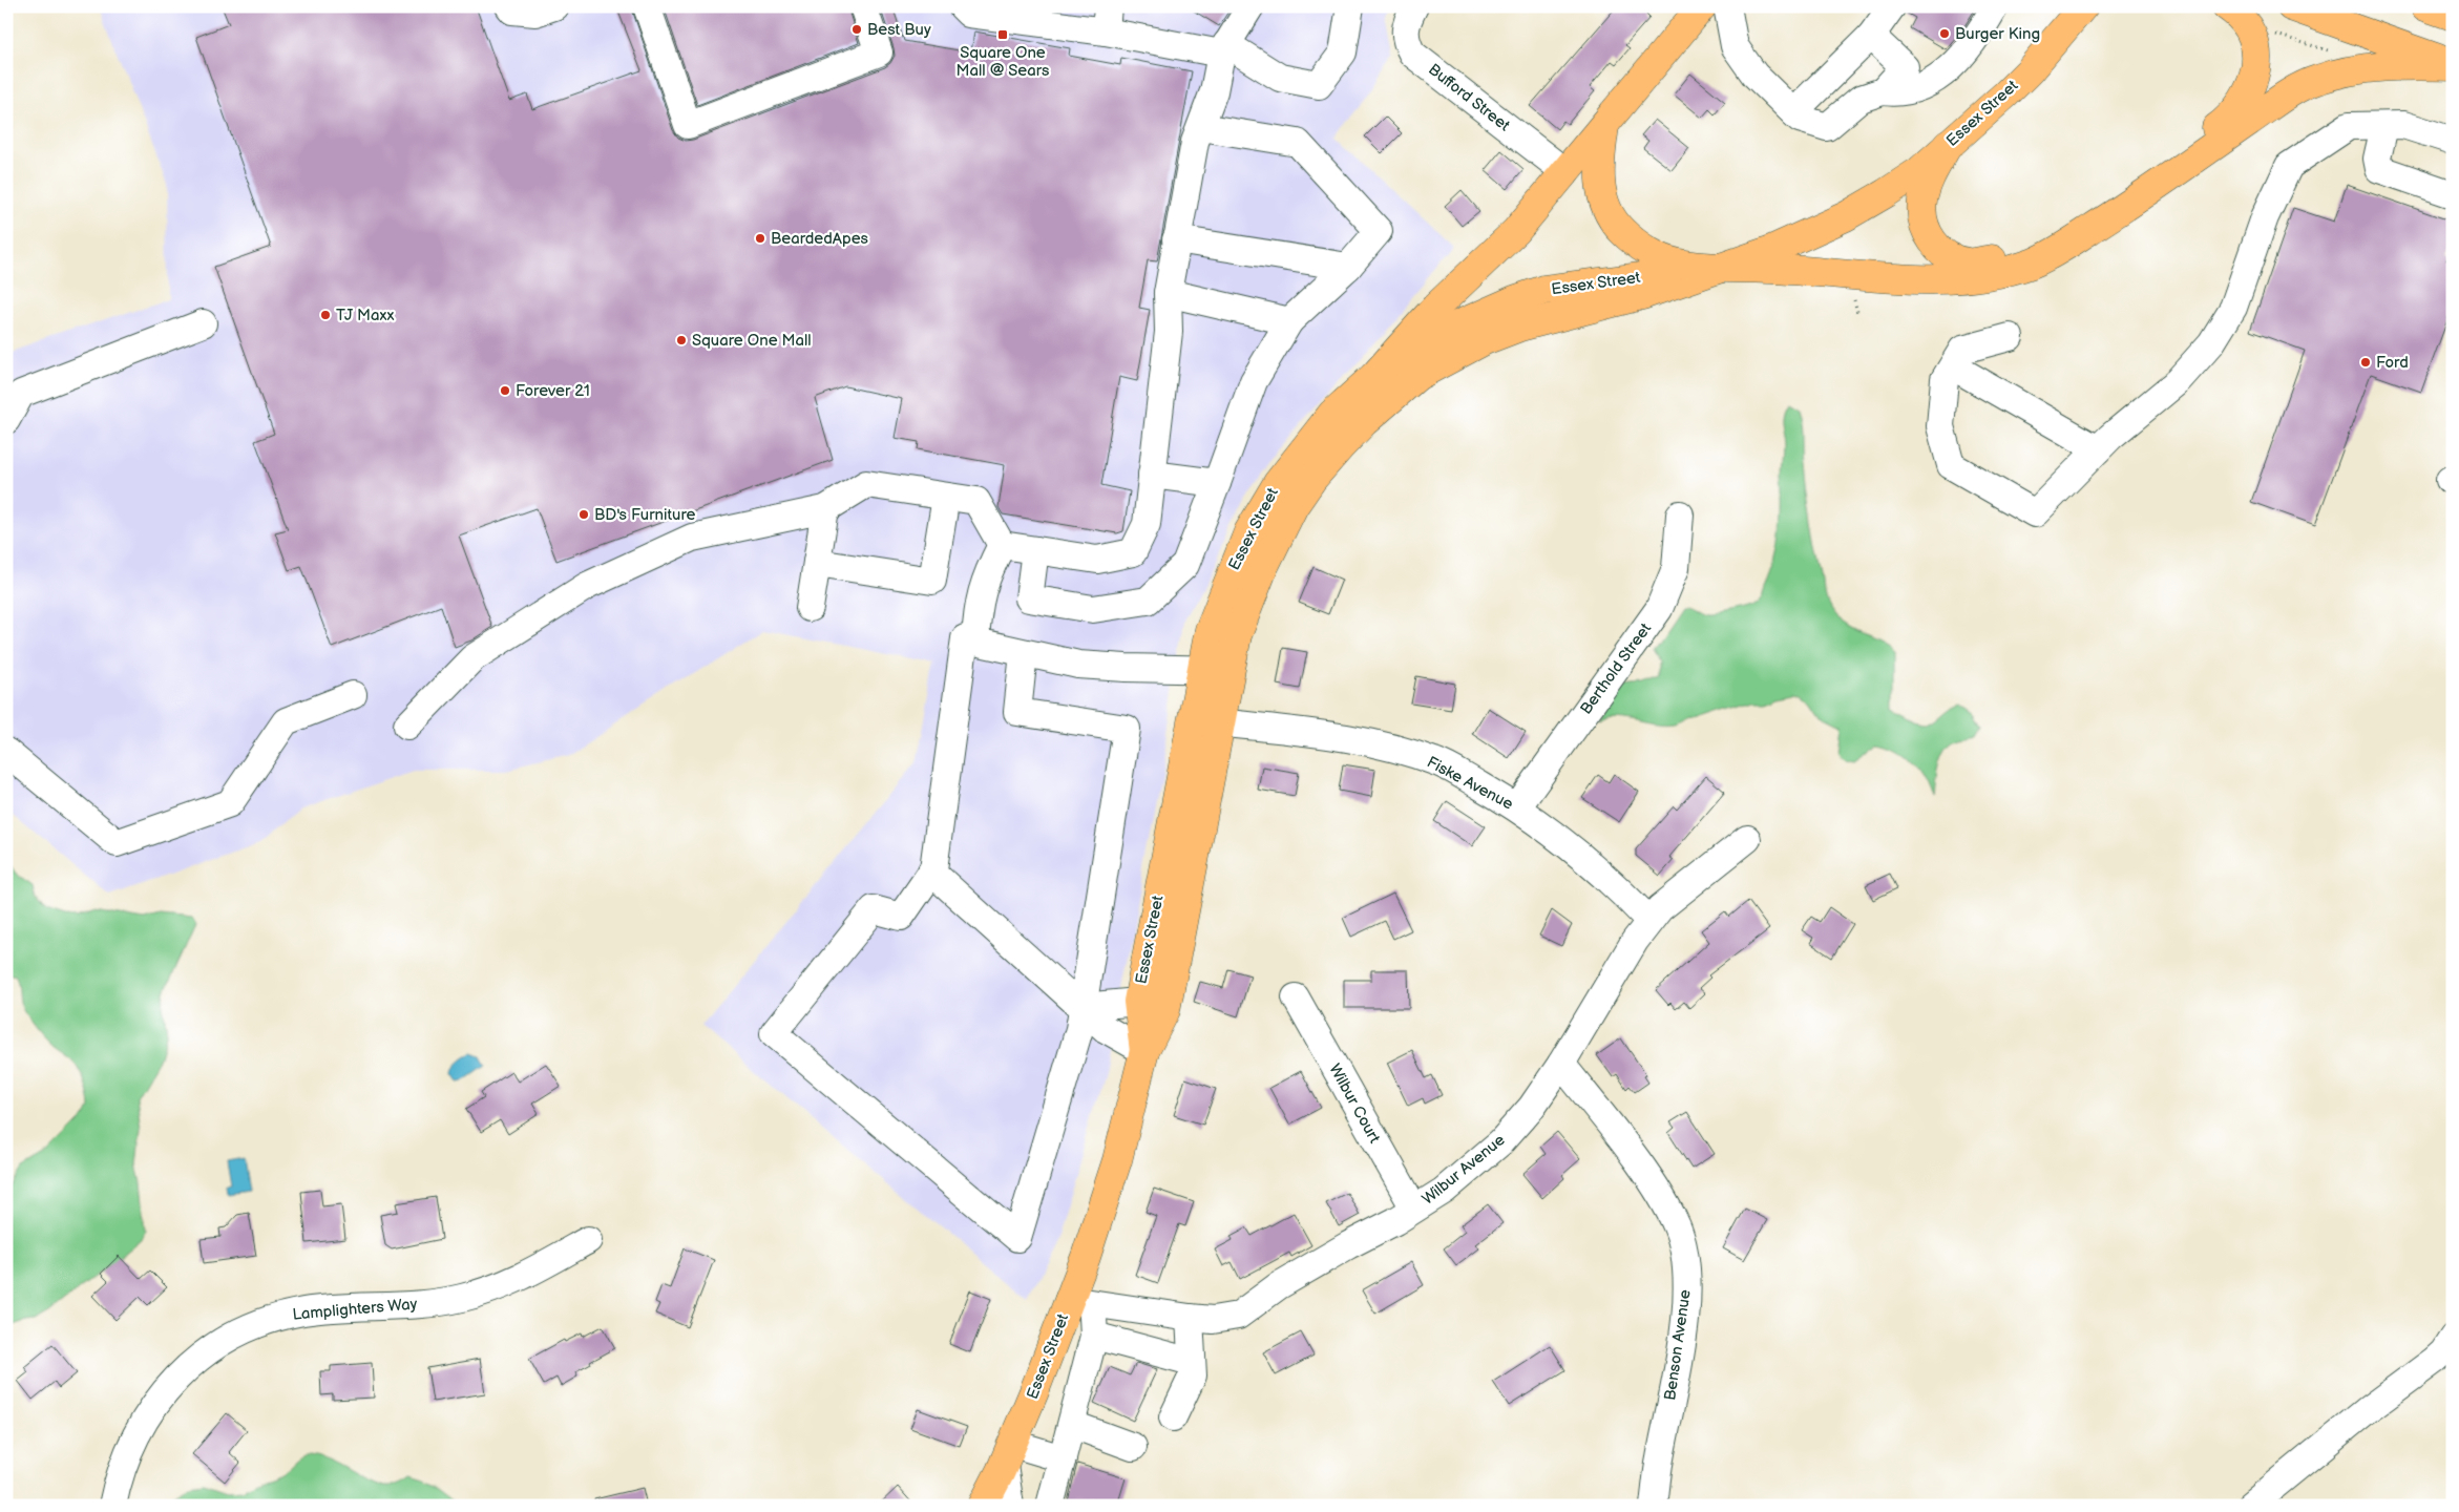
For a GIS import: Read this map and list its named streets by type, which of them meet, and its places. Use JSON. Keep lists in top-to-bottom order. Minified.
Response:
{"streets":{"main road":["Essex Street"],"street":["Bufford Street","Berthold Street","Fiske Avenue","Wilbur Court","Wilbur Avenue","Lamplighters Way","Benson Avenue"]},"crossings":[["Essex Street","Fiske Avenue"],["Essex Street","Wilbur Avenue"],["Berthold Street","Fiske Avenue"],["Fiske Avenue","Wilbur Avenue"],["Wilbur Court","Wilbur Avenue"],["Wilbur Avenue","Benson Avenue"]],"places":{"other":["Best Buy","Burger King","BeardedApes","TJ Maxx","Square One Mall","Ford","Forever 21","BD's Furniture"],"transit":["Square One Mall @ Sears"]}}
